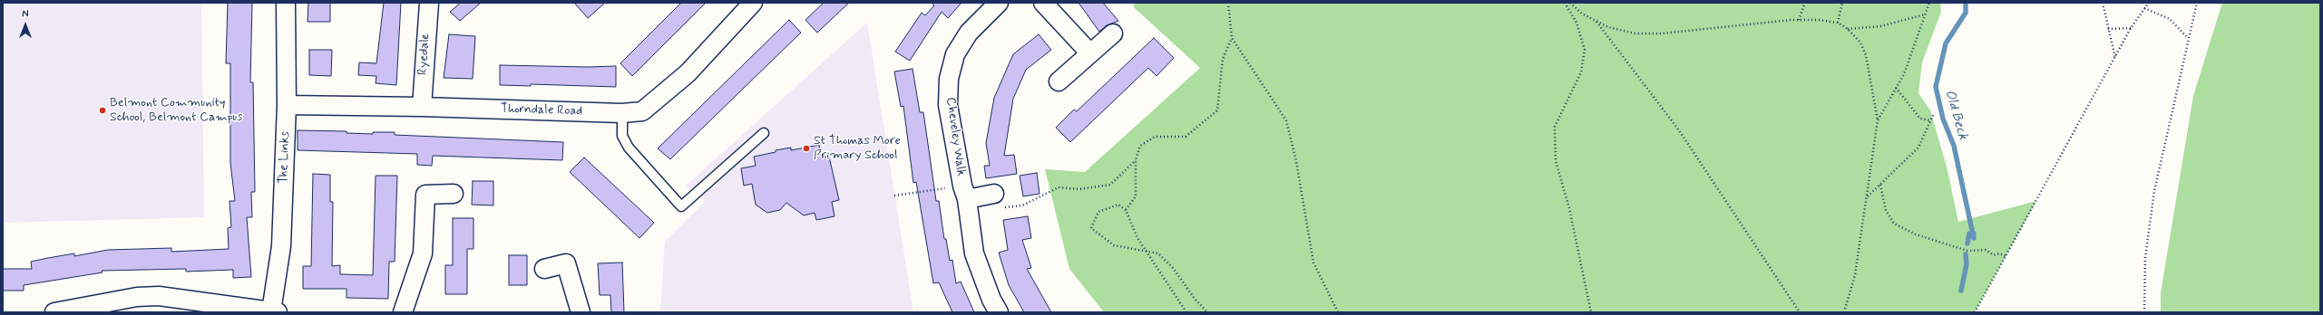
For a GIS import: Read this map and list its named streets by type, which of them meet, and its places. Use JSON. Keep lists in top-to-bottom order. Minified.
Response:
{"streets":{"street":["Ryedale","Thorndale Road","Cheveley Walk","The Links"]},"crossings":[["Ryedale","Thorndale Road"],["Thorndale Road","The Links"]],"water":["Old Beck"],"places":["Belmont Community School, Belmont Campus","St Thomas More Primary School"],"north":"top"}
